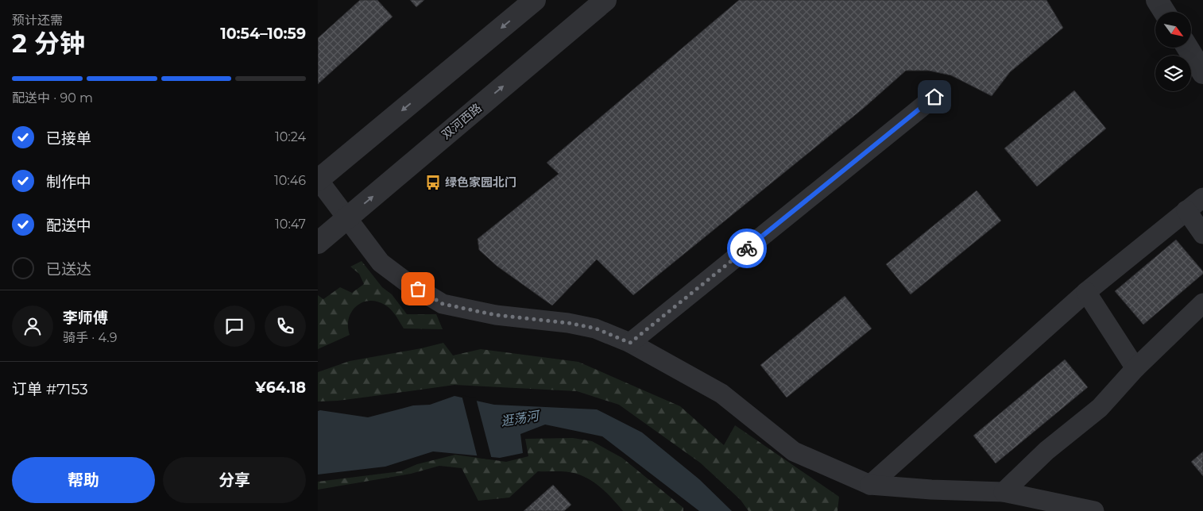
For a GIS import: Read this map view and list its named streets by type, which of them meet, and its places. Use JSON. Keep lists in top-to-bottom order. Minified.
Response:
{"streets":{"street":["双河西路"]},"water":["逛荡河"],"places":{"bus stop":["绿色家园北门"]},"north":"bottom right","page":{"heading":["2 分钟","预计还需","10:54–10:59"],"panel":["李师傅","骑手 · 4.9","订单 #7153","¥64.18"],"bar":"配送中 · 90 m","list":[["已接单","10:24"],["制作中","10:46"],["配送中","10:47"],"已送达"],"buttons":["帮助","分享"]}}
